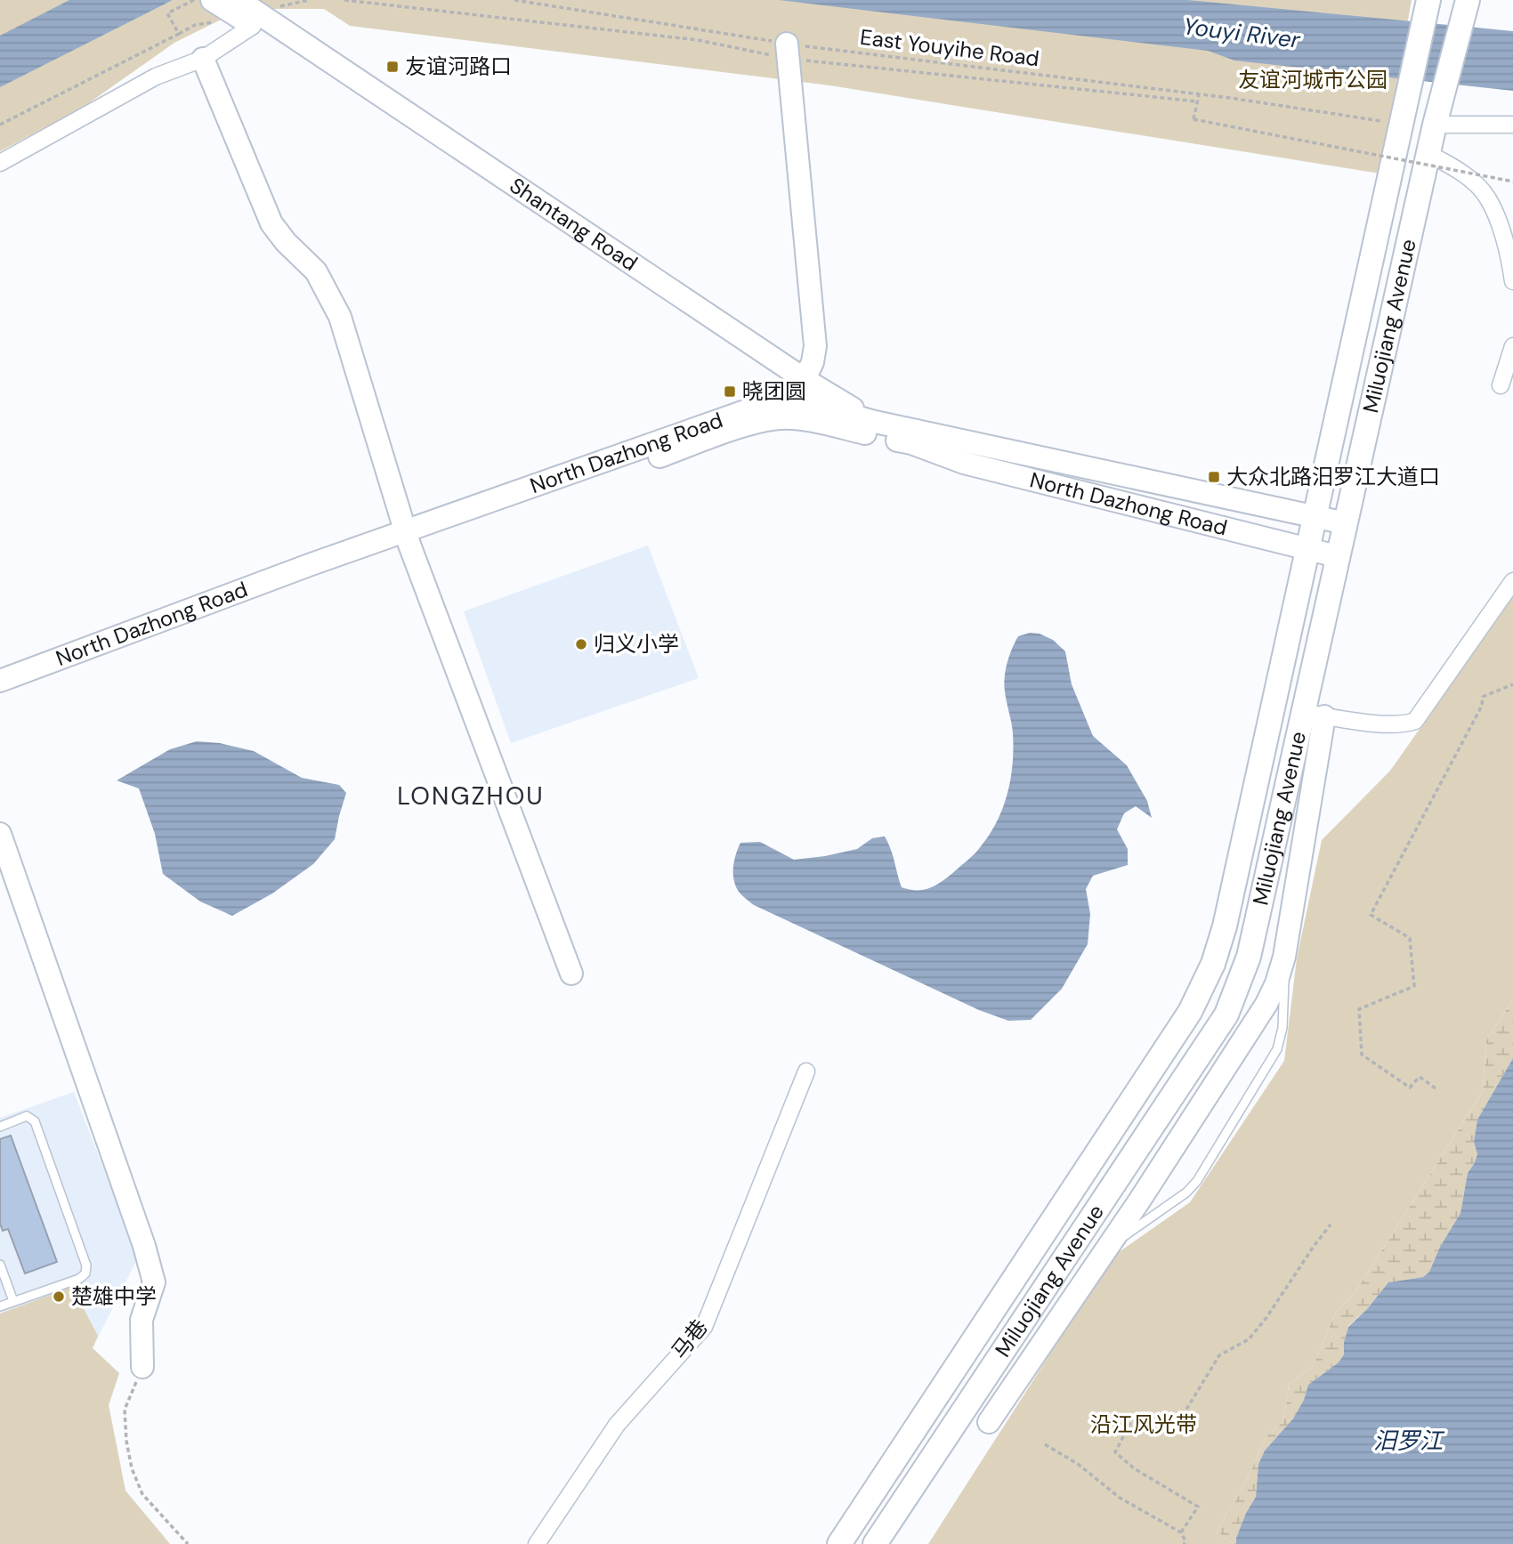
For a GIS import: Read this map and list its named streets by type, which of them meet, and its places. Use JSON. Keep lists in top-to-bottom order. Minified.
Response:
{"streets":{"main road":["Shantang Road","Miluojiang Avenue","North Dazhong Road"],"street":["马巷"],"path":["East Youyihe Road"]},"crossings":[["East Youyihe Road","Miluojiang Avenue"],["Shantang Road","North Dazhong Road"],["Miluojiang Avenue","North Dazhong Road"]],"districts":["LONGZHOU"],"water":["Youyi River","汨罗江"],"parks":["友谊河城市公园","沿江风光带"],"places":{"transit":["友谊河路口","晓团圆","大众北路汨罗江大道口"],"other":["归义小学","楚雄中学"]}}
